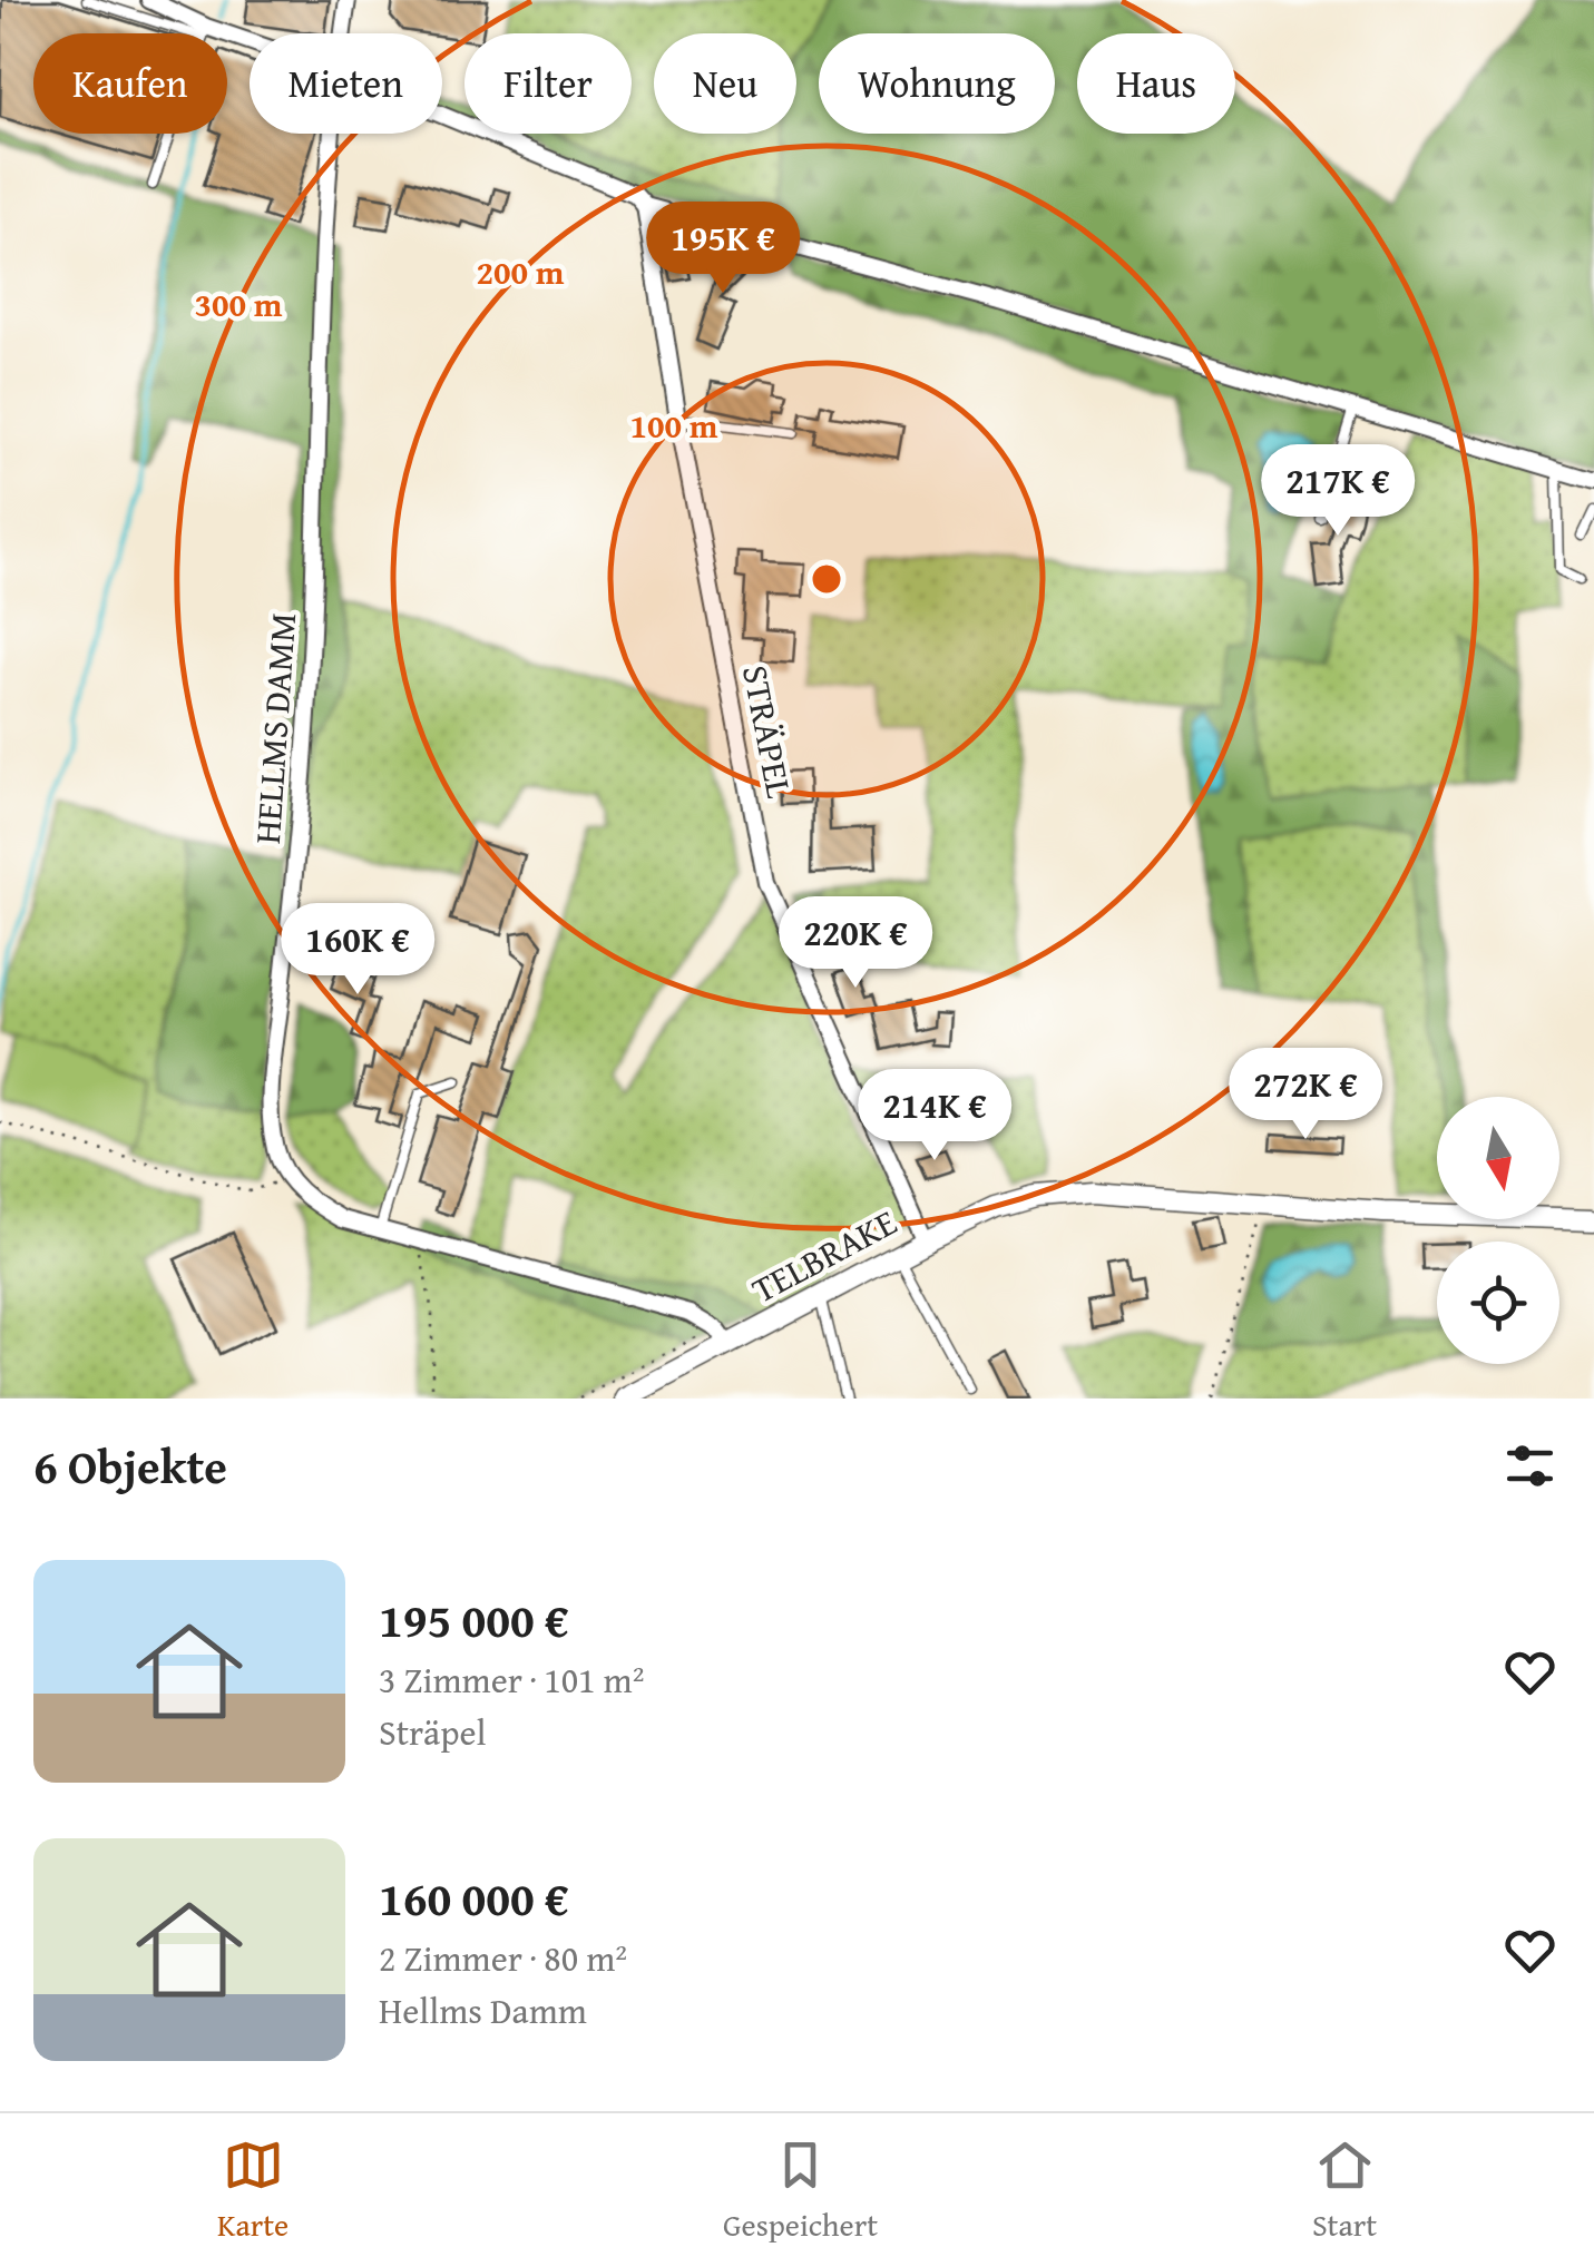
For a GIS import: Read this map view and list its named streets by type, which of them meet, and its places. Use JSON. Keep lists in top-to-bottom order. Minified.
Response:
{"streets":{"street":["HELLMS DAMM","STRÄPEL","TELBRAKE"]},"crossings":[["STRÄPEL","TELBRAKE"]],"north":"bottom","page":{"chip":["Kaufen","Mieten","Filter","Neu","Wohnung","Haus"],"price":["195K €","217K €","220K €","160K €","272K €","214K €"],"heading":"6 Objekte","list":[{"name":"195 000 €","note":"3 Zimmer · 101 m² · Sträpel"},{"name":"160 000 €","note":"2 Zimmer · 80 m² · Hellms Damm"}],"tabs":["Karte","Gespeichert","Start"]},"rings":["200 m","300 m","100 m"]}
